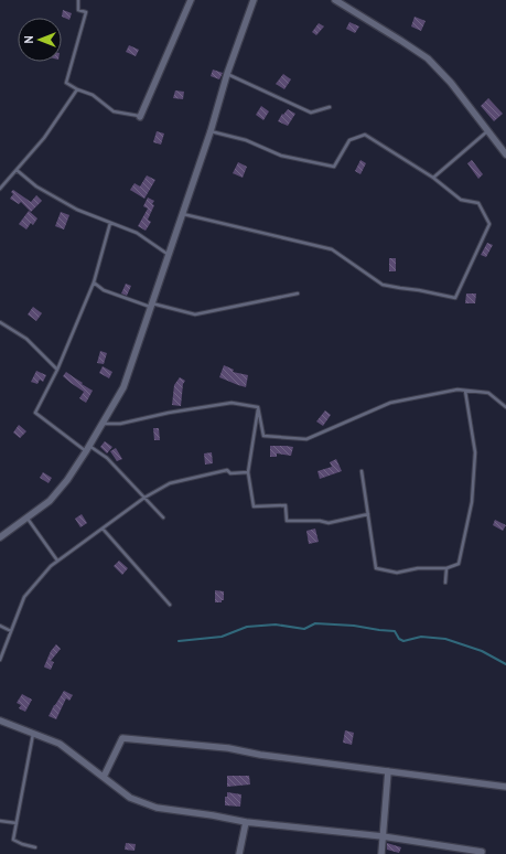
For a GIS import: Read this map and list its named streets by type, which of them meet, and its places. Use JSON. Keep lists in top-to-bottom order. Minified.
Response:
{"north":"left"}
